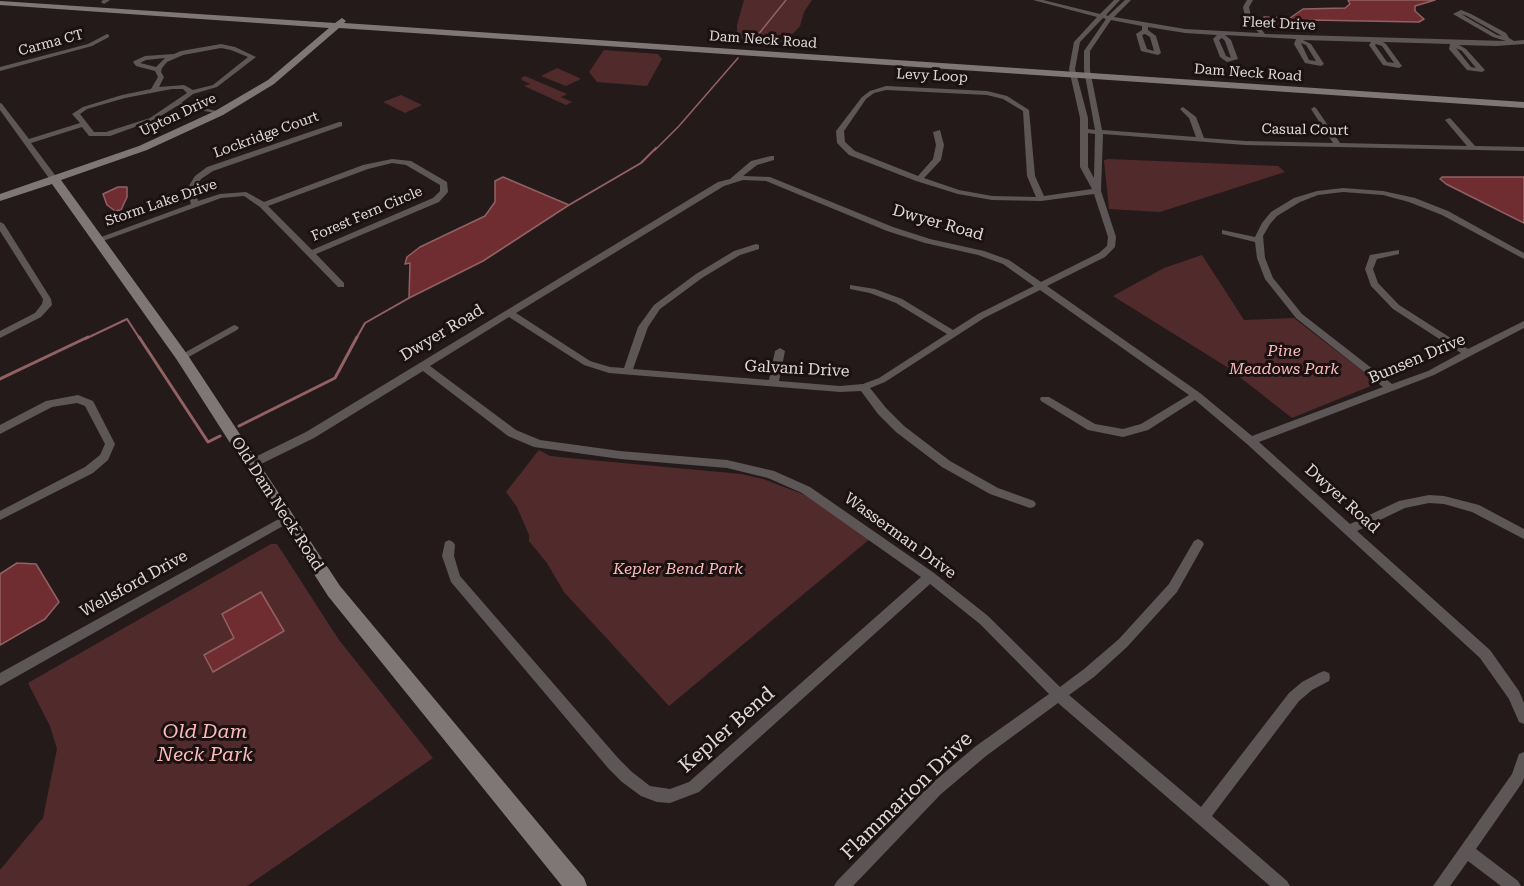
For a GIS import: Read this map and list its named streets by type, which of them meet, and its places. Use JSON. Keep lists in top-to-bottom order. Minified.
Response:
{"streets":{"main road":["Dam Neck Road","Upton Drive","Old Dam Neck Road"],"street":["Fleet Drive","Carma CT","Levy Loop","Casual Court","Lockridge Court","Storm Lake Drive","Forest Fern Circle","Dwyer Road","Bunsen Drive","Galvani Drive","Wasserman Drive","Wellsford Drive","Kepler Bend","Flammarion Drive"]},"crossings":[["Dam Neck Road","Upton Drive"],["Dam Neck Road","Galvani Drive"],["Levy Loop","Galvani Drive"],["Upton Drive","Old Dam Neck Road"],["Casual Court","Galvani Drive"],["Lockridge Court","Storm Lake Drive"],["Storm Lake Drive","Forest Fern Circle"],["Storm Lake Drive","Old Dam Neck Road"],["Dwyer Road","Bunsen Drive"],["Dwyer Road","Galvani Drive"],["Dwyer Road","Old Dam Neck Road"],["Dwyer Road","Wasserman Drive"],["Old Dam Neck Road","Wellsford Drive"],["Wasserman Drive","Kepler Bend"],["Wasserman Drive","Flammarion Drive"]],"parks":["Pine Meadows Park","Kepler Bend Park","Old Dam Neck Park"]}
